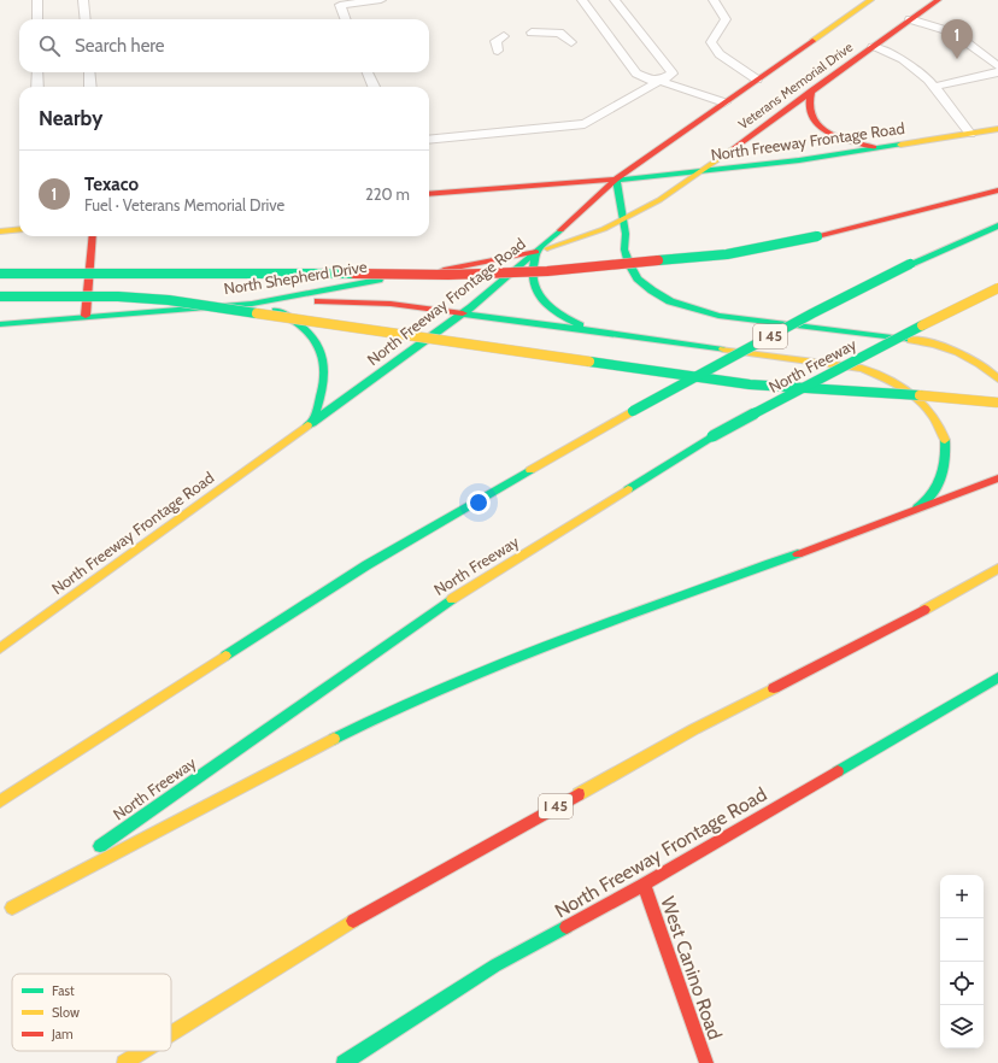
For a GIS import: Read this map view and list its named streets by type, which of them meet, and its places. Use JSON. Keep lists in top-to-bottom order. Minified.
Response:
{"streets":{"main road":["Veterans Memorial Drive","North Freeway Frontage Road","North Shepherd Drive","I 45","North Freeway","West Canino Road"]},"crossings":[["Veterans Memorial Drive","North Freeway Frontage Road"],["Veterans Memorial Drive","North Shepherd Drive"],["North Freeway Frontage Road","North Shepherd Drive"],["North Freeway Frontage Road","West Canino Road"]],"legend":["Fast","Slow","Jam"],"page":{"pins":"1","search":"Search here","heading":"Nearby","list":[{"mark":"1","name":"Texaco","note":"Fuel · Veterans Memorial Drive","value":"220 m"}],"map_buttons":["+","−"]}}
